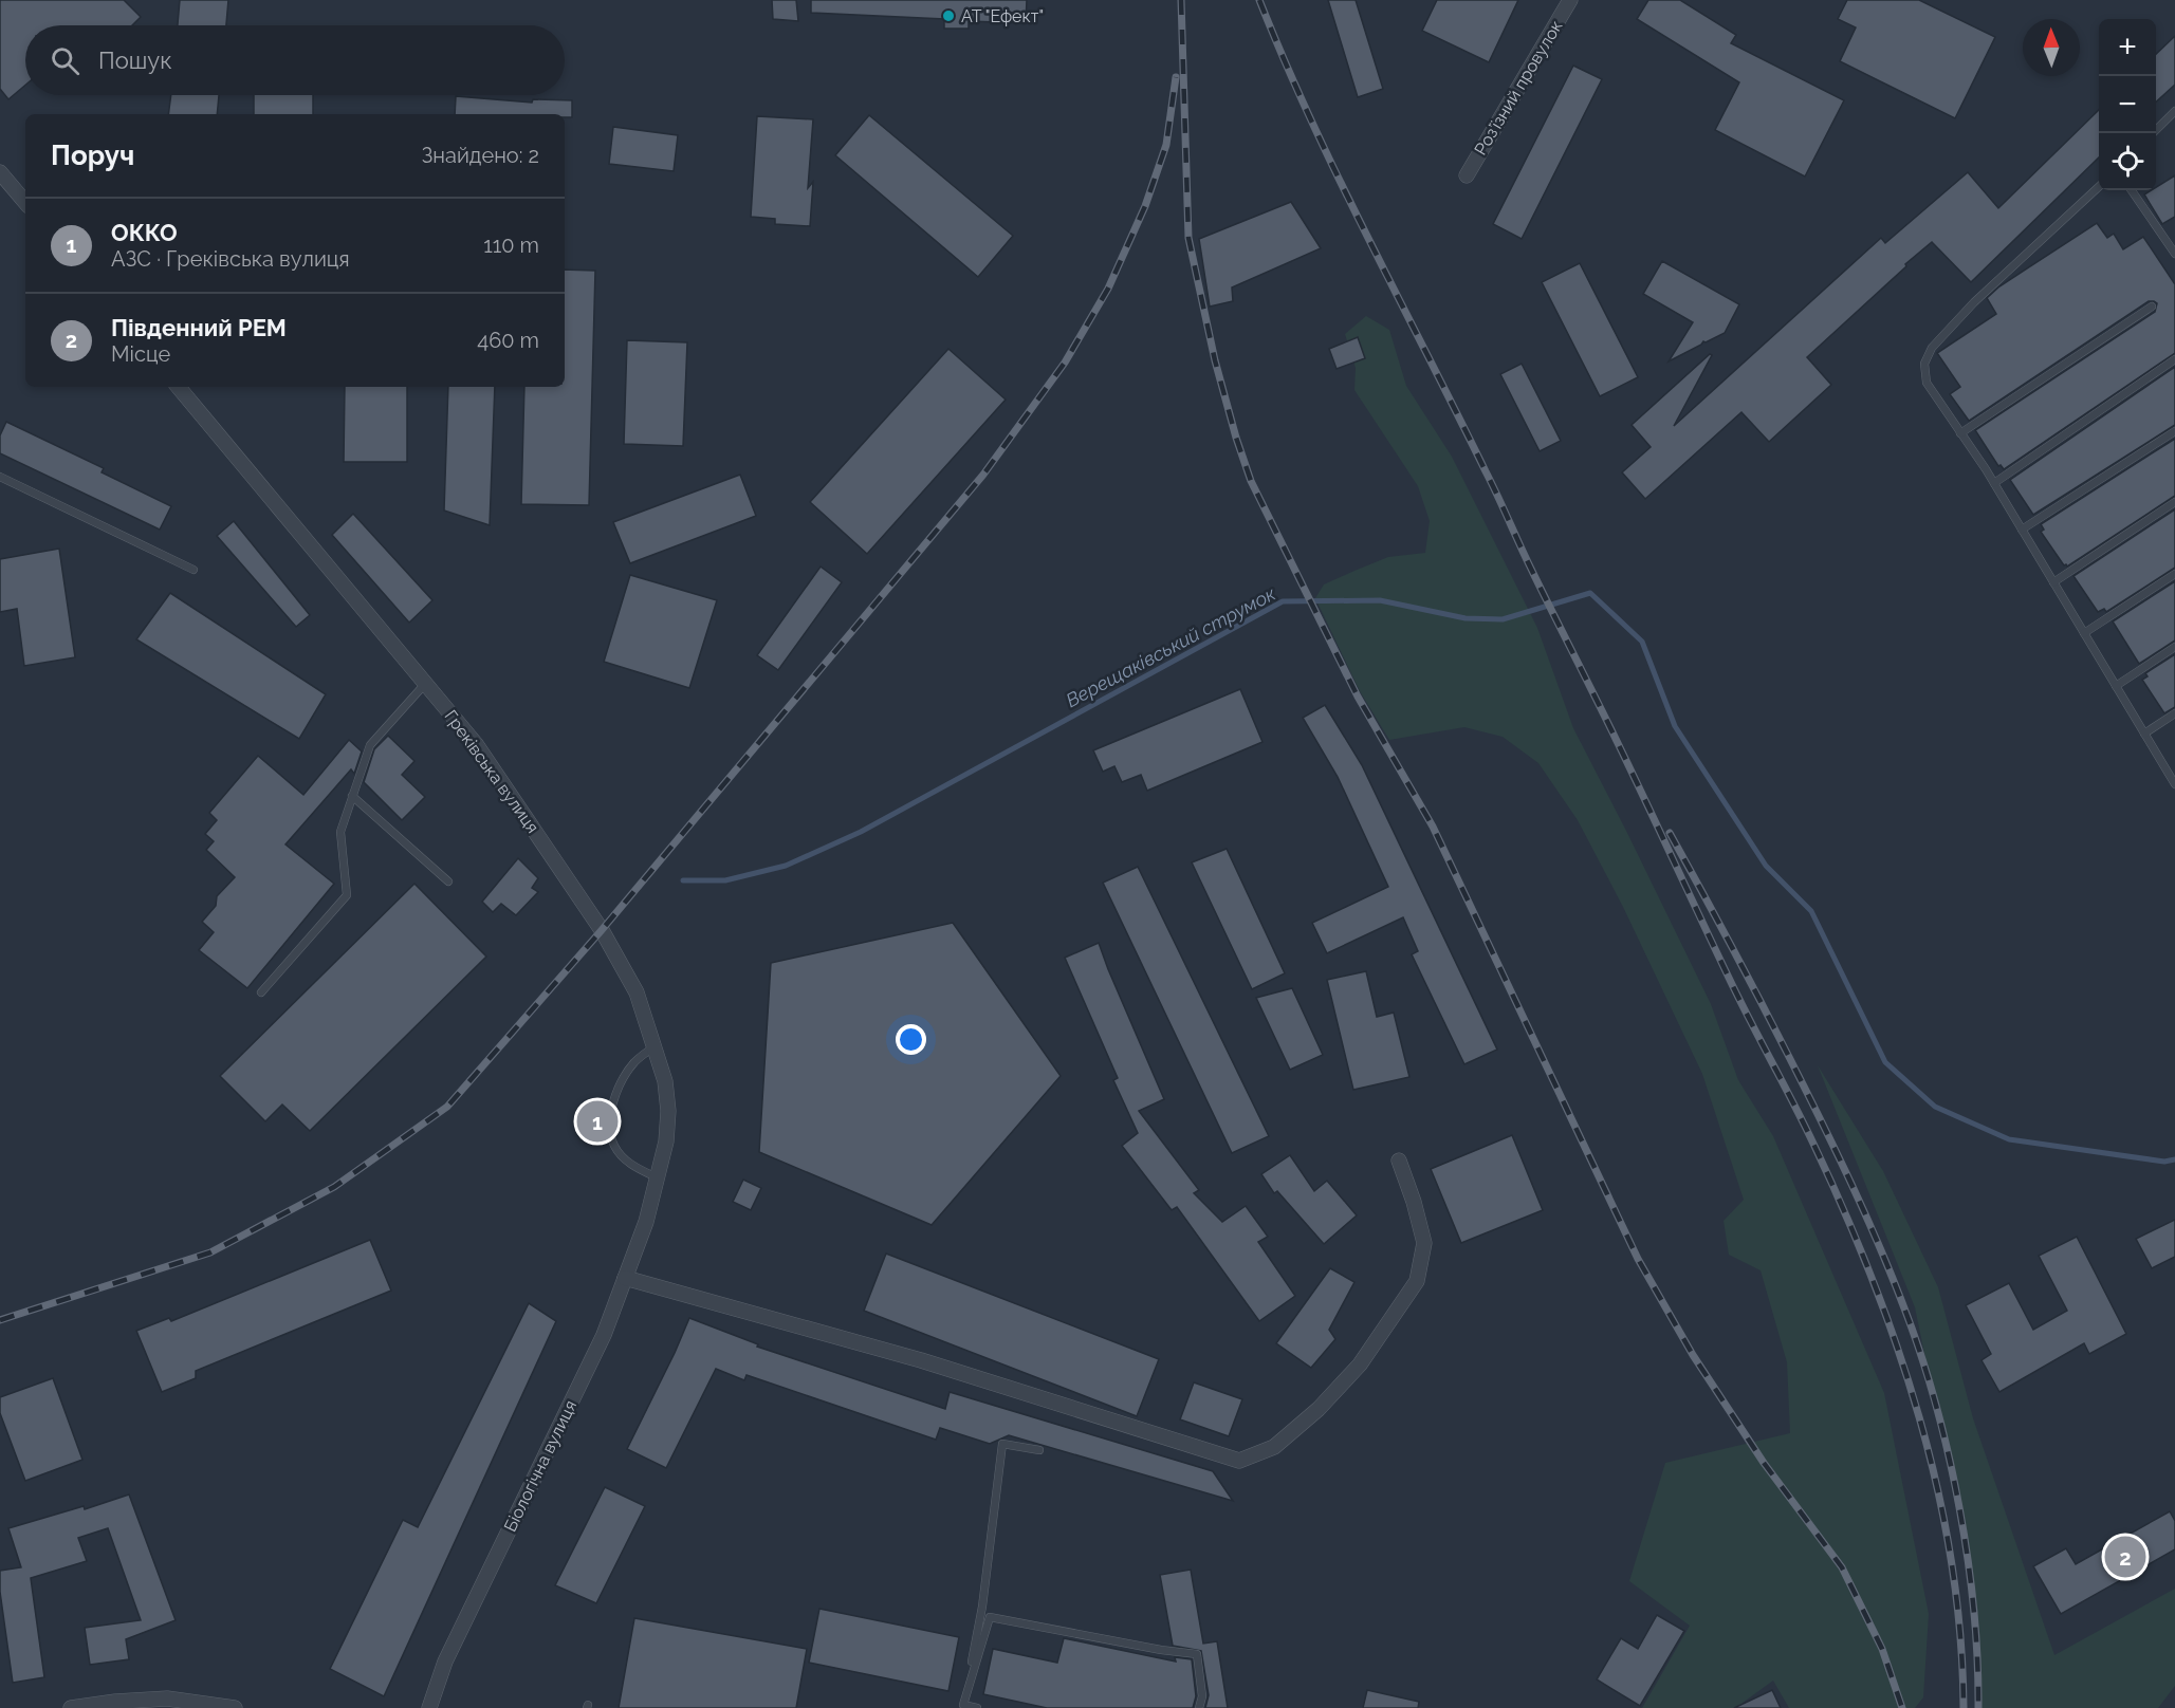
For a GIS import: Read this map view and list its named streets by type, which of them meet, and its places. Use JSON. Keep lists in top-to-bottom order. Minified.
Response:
{"streets":{"street":["Роз’їзний провулок","Греківська вулиця","Біологічна вулиця"]},"crossings":[["Греківська вулиця","Біологічна вулиця"]],"water":["Верещаківський струмок"],"places":["АТ \"Ефект\""],"north":"top","page":{"map_buttons":["+","−"],"search":"Пошук","heading":["Поруч","Знайдено: 2"],"list":[{"mark":"1","name":"ОККО","note":"АЗС · Греківська вулиця","value":"110 m"},{"mark":"2","name":"Південний РЕМ","note":"Місце","value":"460 m"}],"pins":["1","2"]}}
